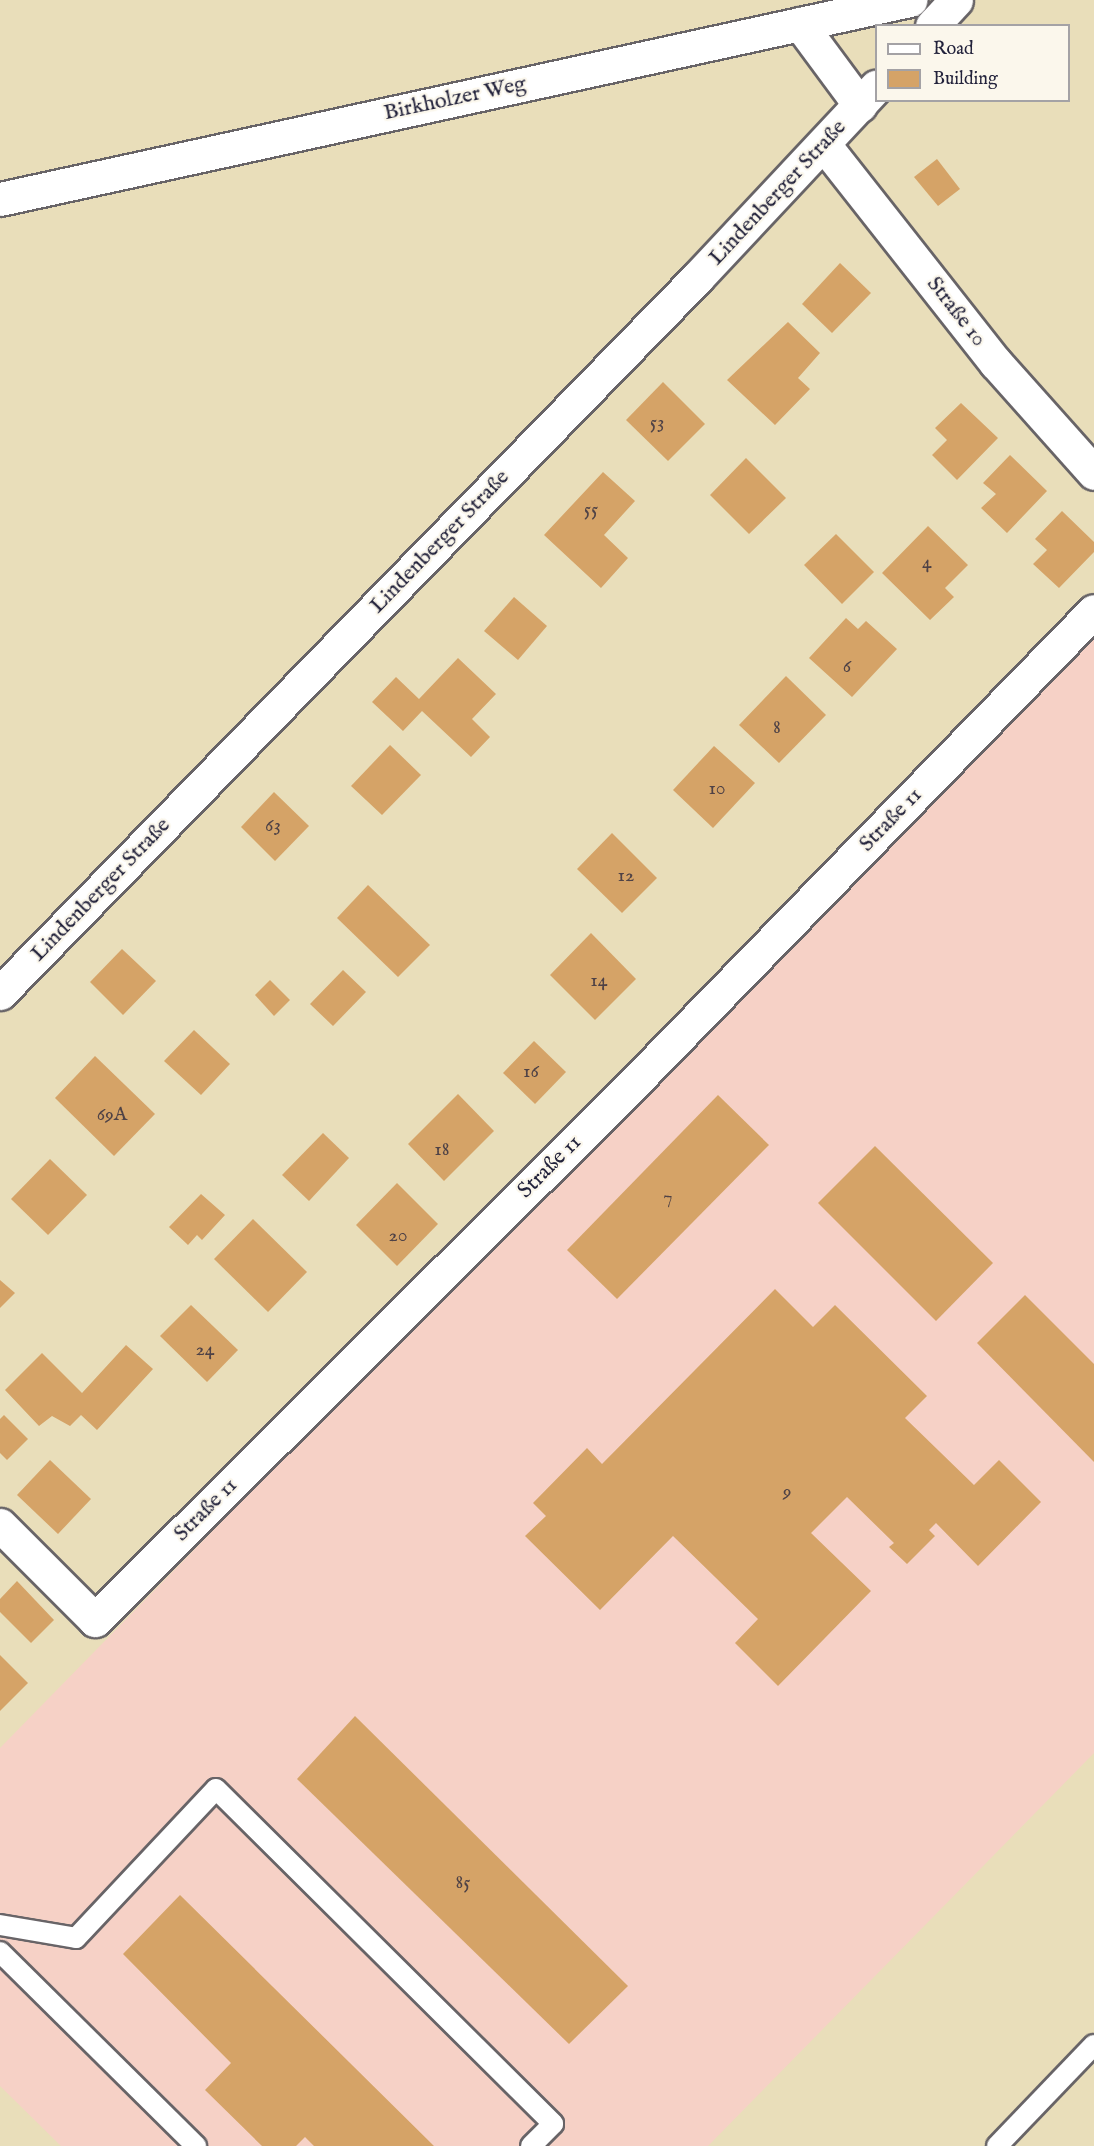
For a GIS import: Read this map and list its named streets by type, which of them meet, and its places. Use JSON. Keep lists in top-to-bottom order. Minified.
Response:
{"streets":{"street":["Birkholzer Weg","Lindenberger Straße","Straße 10","Straße 11"]},"crossings":[["Lindenberger Straße","Straße 10"]],"house_numbers":["53","55","4","6","8","10","63","12","14","16","69A","18","7","20","24","9","85"],"legend":["Road","Building"]}
